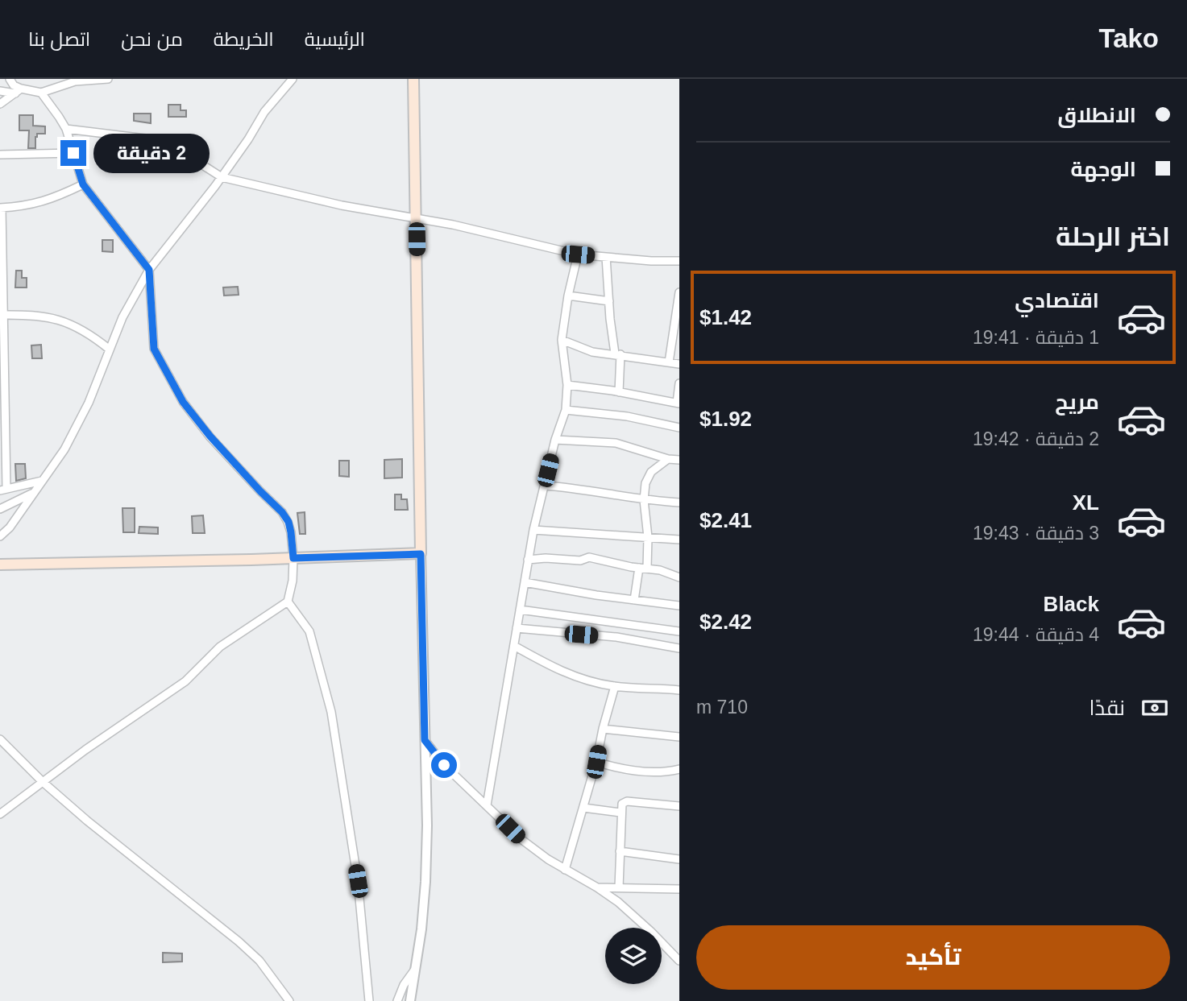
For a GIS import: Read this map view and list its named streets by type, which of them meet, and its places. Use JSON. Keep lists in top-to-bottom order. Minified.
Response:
{"page":{"header":"Tako","nav":["الرئيسية","الخريطة","من نحن","اتصل بنا"],"banner":["الانطلاق","الوجهة"],"bubble":"2 دقيقة","heading":"اختر الرحلة","list":[{"name":"اقتصادي","note":"1 دقيقة · 19:41","value":"$1.42"},{"name":"مريح","note":"2 دقيقة · 19:42","value":"$1.92"},{"name":"XL","note":"3 دقيقة · 19:43","value":"$2.41"},{"name":"Black","note":"4 دقيقة · 19:44","value":"$2.42"}],"pay":["نقدًا","710 m"],"buttons":"تأكيد"}}
